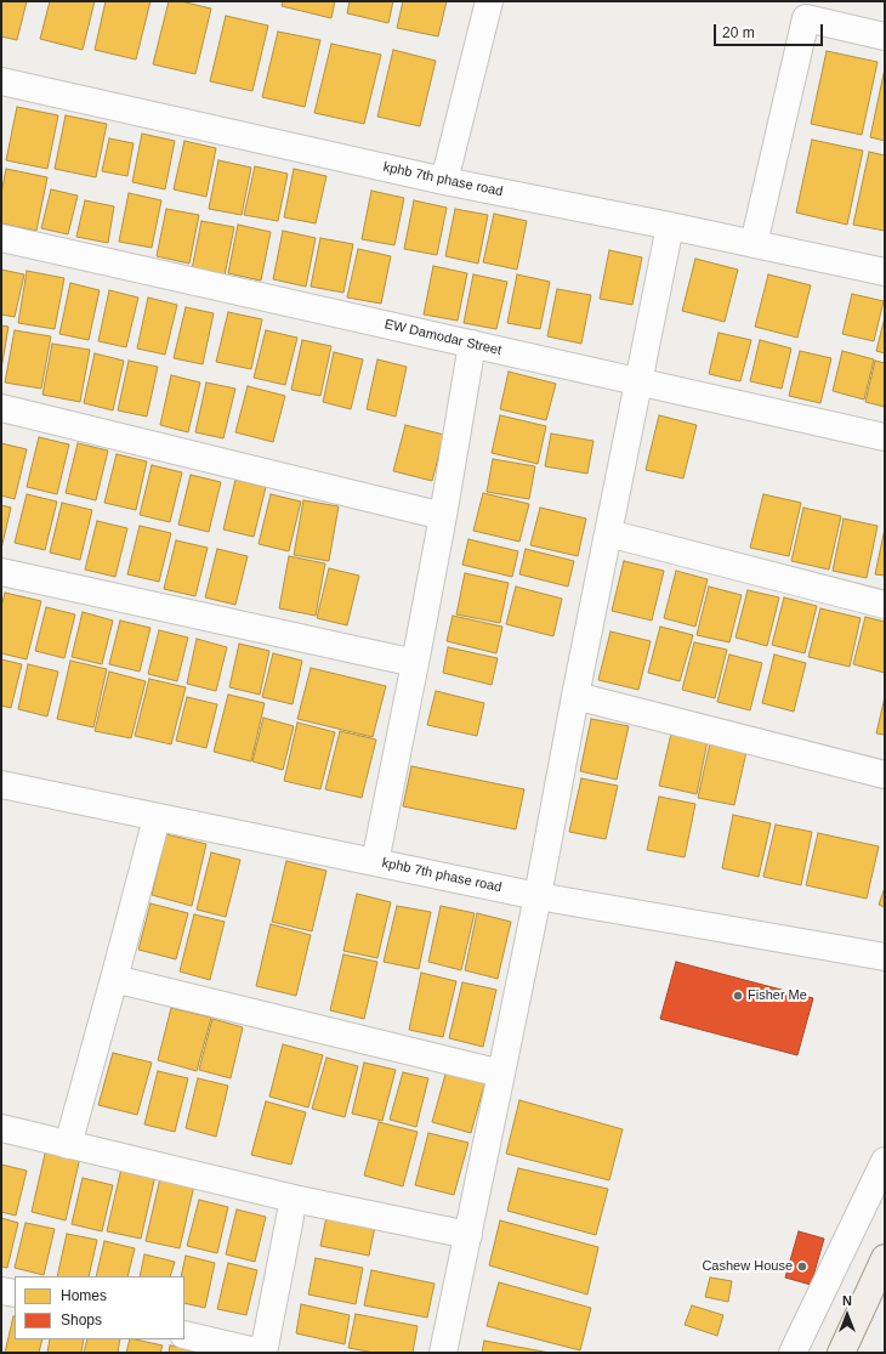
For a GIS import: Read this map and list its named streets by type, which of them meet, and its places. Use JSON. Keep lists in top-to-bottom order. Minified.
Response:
{"streets":{"street":["kphb 7th phase road","EW Damodar Street"]},"places":["Fisher Me","Cashew House"],"legend":["Homes","Shops"],"scale_bar":"20 m","north":"top"}
